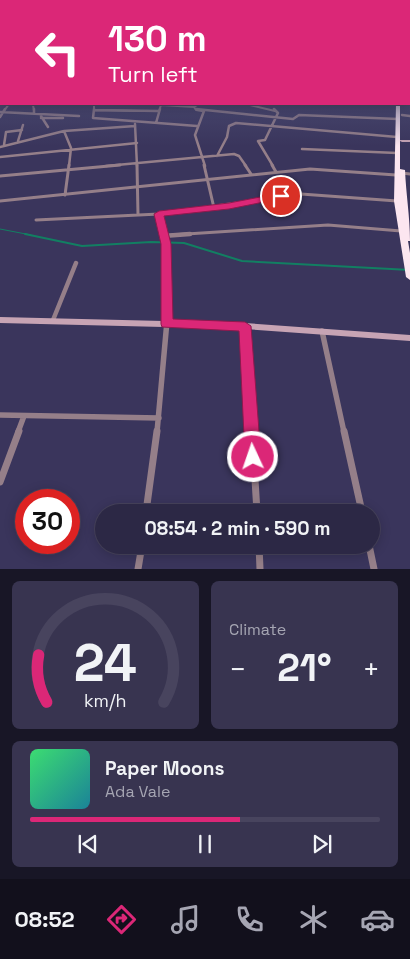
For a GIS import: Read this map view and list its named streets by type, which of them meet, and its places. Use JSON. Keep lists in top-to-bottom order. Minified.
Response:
{"page":{"turn":["130 m","Turn left"],"limit":"30","trip":"08:54 · 2 min · 590 m","tile":"Climate","heat":["−","21°","+"],"song":["Paper Moons","Ada Vale"],"tabs":"08:52","gauge":["24","km/h"]}}
